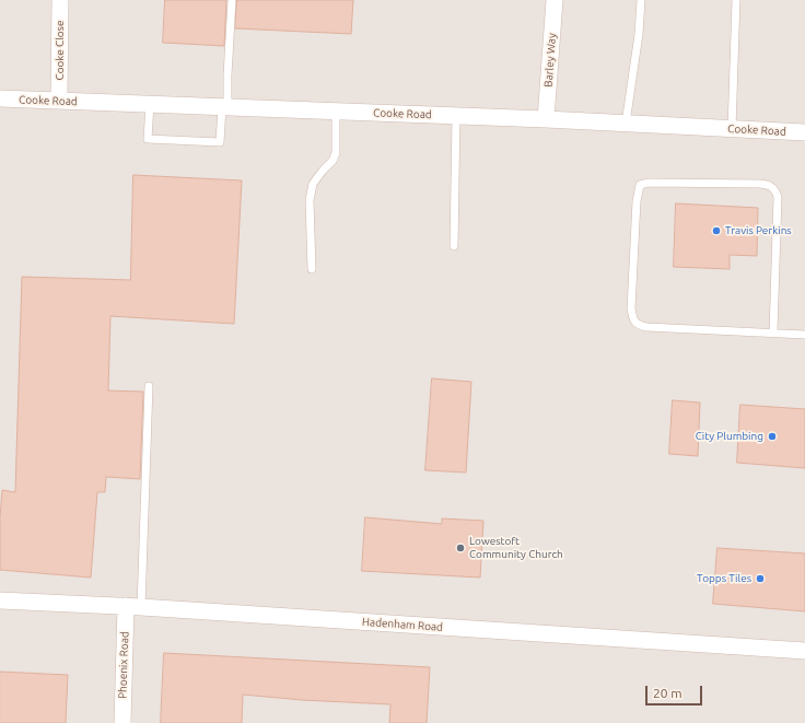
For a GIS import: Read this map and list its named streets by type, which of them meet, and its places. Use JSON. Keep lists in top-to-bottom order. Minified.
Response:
{"streets":{"street":["Cooke Close","Barley Way","Cooke Road","Hadenham Road","Phoenix Road"]},"crossings":[["Cooke Close","Cooke Road"],["Barley Way","Cooke Road"],["Hadenham Road","Phoenix Road"]],"places":["Travis Perkins","City Plumbing","Lowestoft Community Church","Topps Tiles"],"scale_bar":"20 m"}
